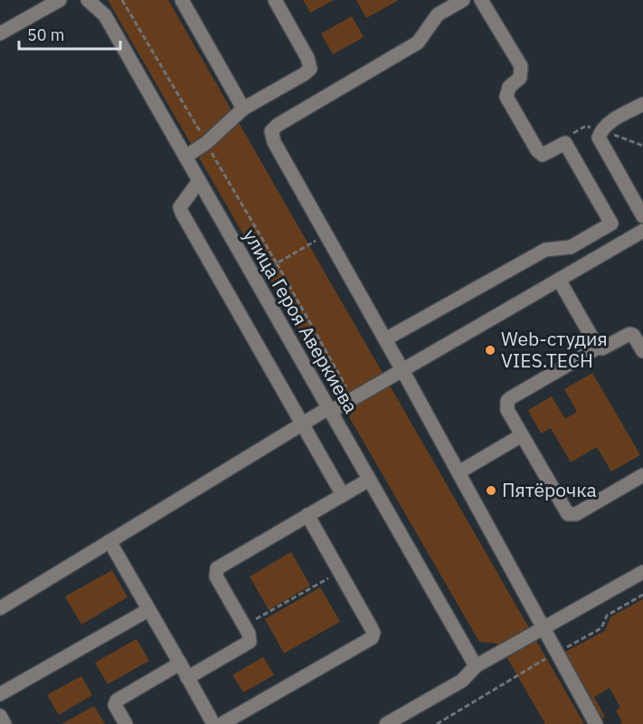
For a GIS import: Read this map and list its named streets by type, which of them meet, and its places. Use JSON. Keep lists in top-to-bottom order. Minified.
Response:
{"streets":{"street":["улица Героя Аверкиева"]},"places":["Web-студия VIES.TECH","Пятёрочка"],"scale_bar":"50 m"}
